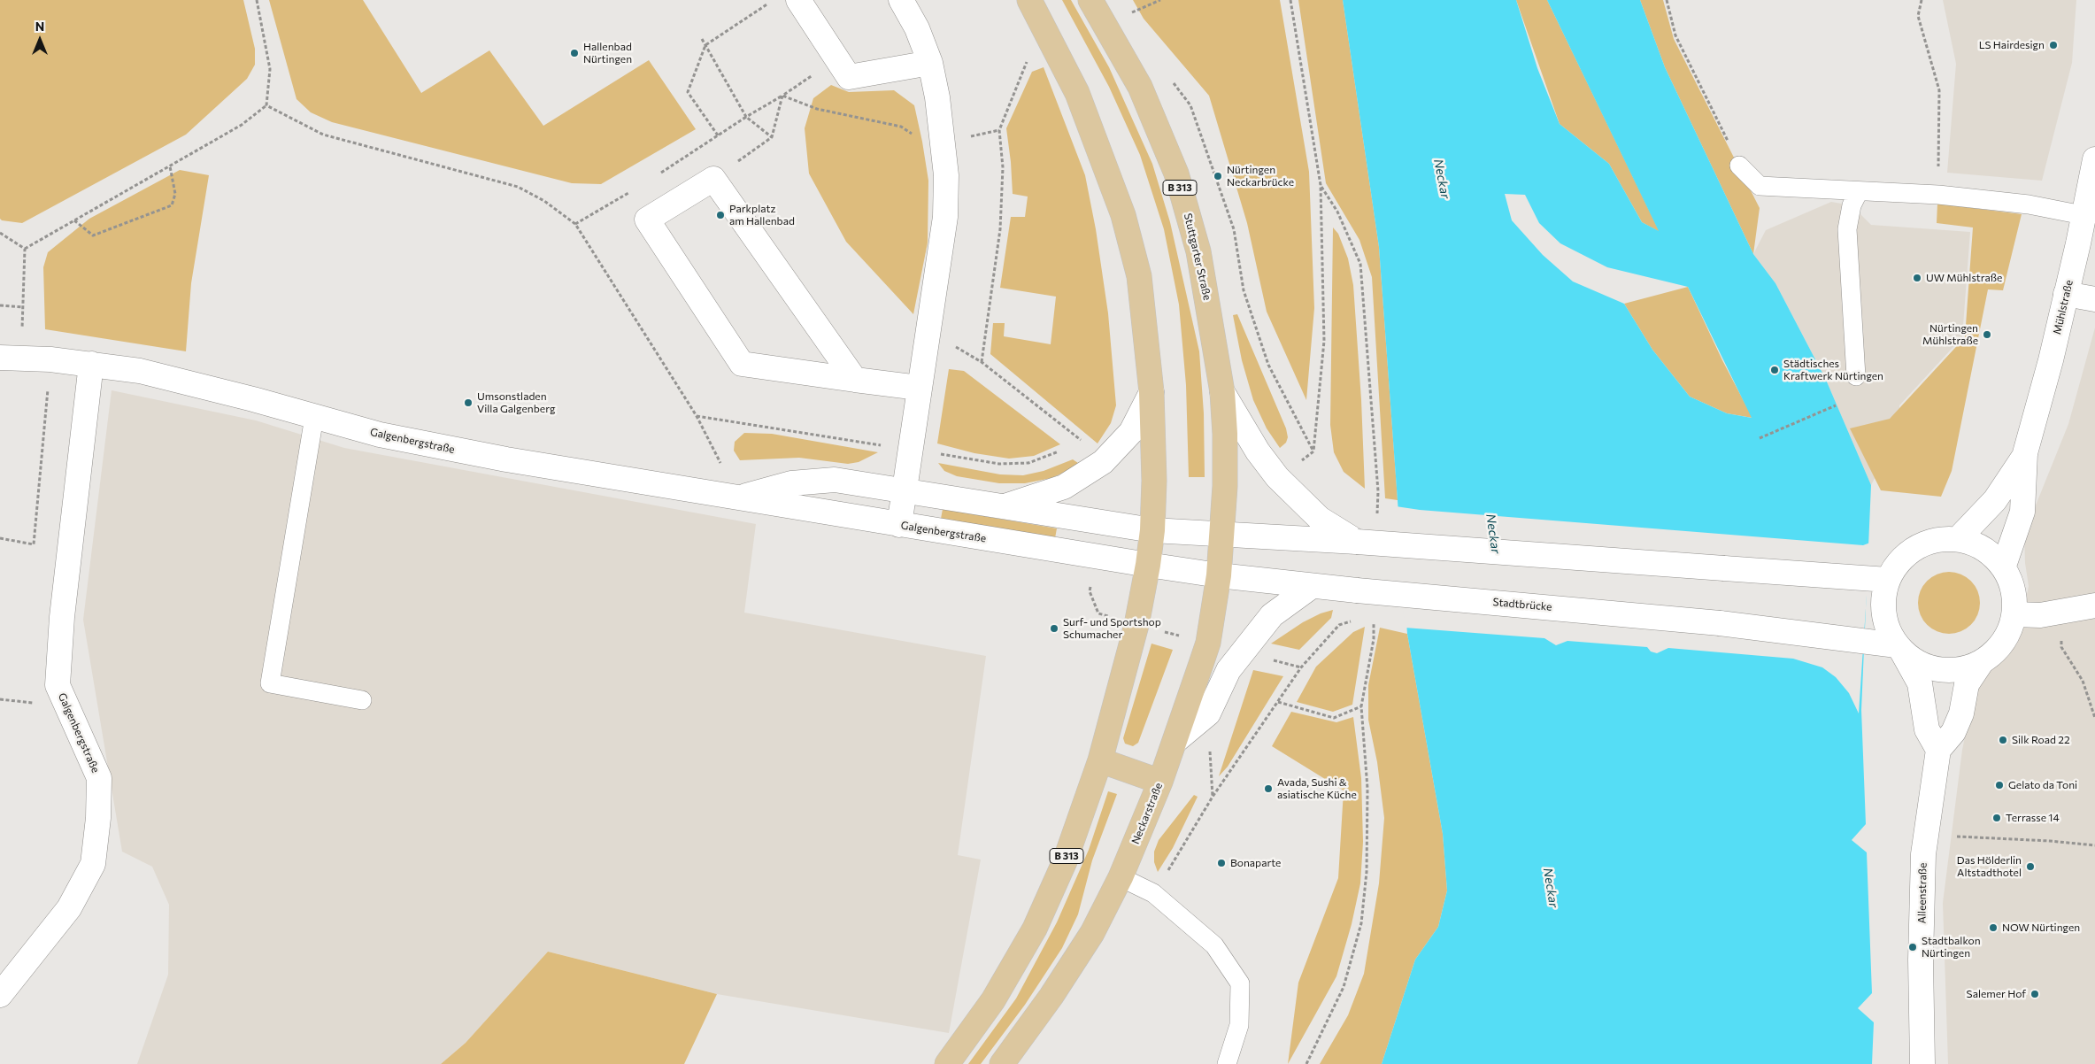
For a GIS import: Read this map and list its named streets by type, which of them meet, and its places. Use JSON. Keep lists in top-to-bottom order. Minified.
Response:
{"streets":{"main road":["B 313","Stuttgarter Straße","Neckarstraße"],"street":["Mühlstraße","Galgenbergstraße","Stadtbrücke","Alleenstraße"]},"crossings":[["B 313","Galgenbergstraße"],["B 313","Stadtbrücke"],["Stuttgarter Straße","Neckarstraße"],["Mühlstraße","Stadtbrücke"],["Galgenbergstraße","Stadtbrücke"],["Stadtbrücke","Neckarstraße"]],"water":["Neckar"],"places":["LS Hairdesign","Hallenbad Nürtingen","Nürtingen Neckarbrücke","Parkplatz am Hallenbad","UW Mühlstraße","Nürtingen Mühlstraße","Städtisches Kraftwerk Nürtingen","Umsonstladen Villa Galgenberg","Surf- und Sportshop Schumacher","Silk Road 22","Gelato da Toni","Avada, Sushi & asiatische Küche","Terrasse 14","Bonaparte","Das Hölderlin Altstadthotel","NOW Nürtingen","Stadtbalkon Nürtingen","Salemer Hof"],"north":"top"}
